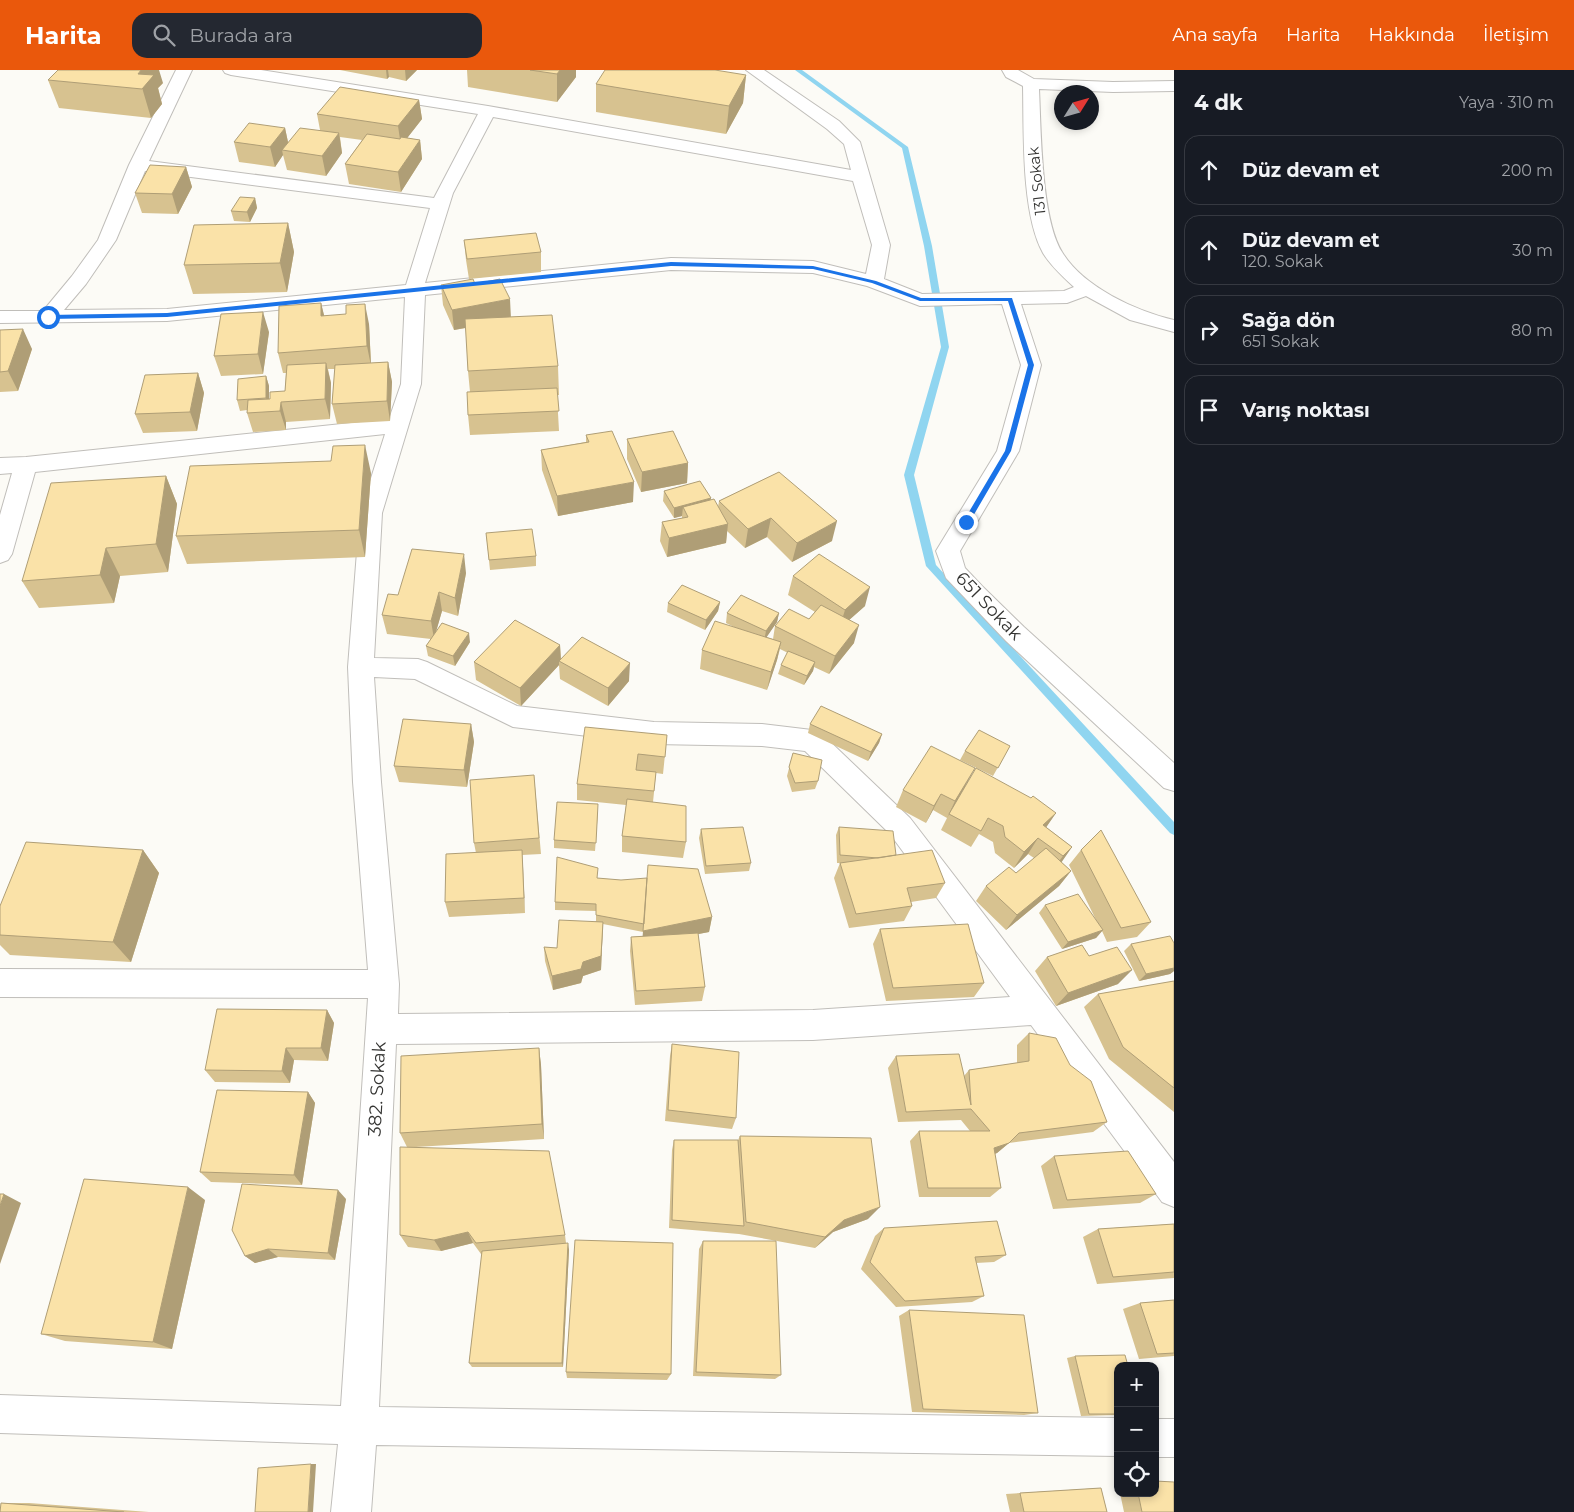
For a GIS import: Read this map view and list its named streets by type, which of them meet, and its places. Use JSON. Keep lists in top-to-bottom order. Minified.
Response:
{"streets":{"street":["131 Sokak","651 Sokak","382. Sokak"]},"north":"top right","page":{"header":"Harita","search":"Burada ara","nav":["Ana sayfa","Harita","Hakkında","İletişim"],"heading":["4 dk","Yaya · 310 m"],"list":[["Düz devam et","200 m"],["Düz devam et","120. Sokak","30 m"],["Sağa dön","651 Sokak","80 m"],"Varış noktası"],"map_buttons":["+","−"]}}
